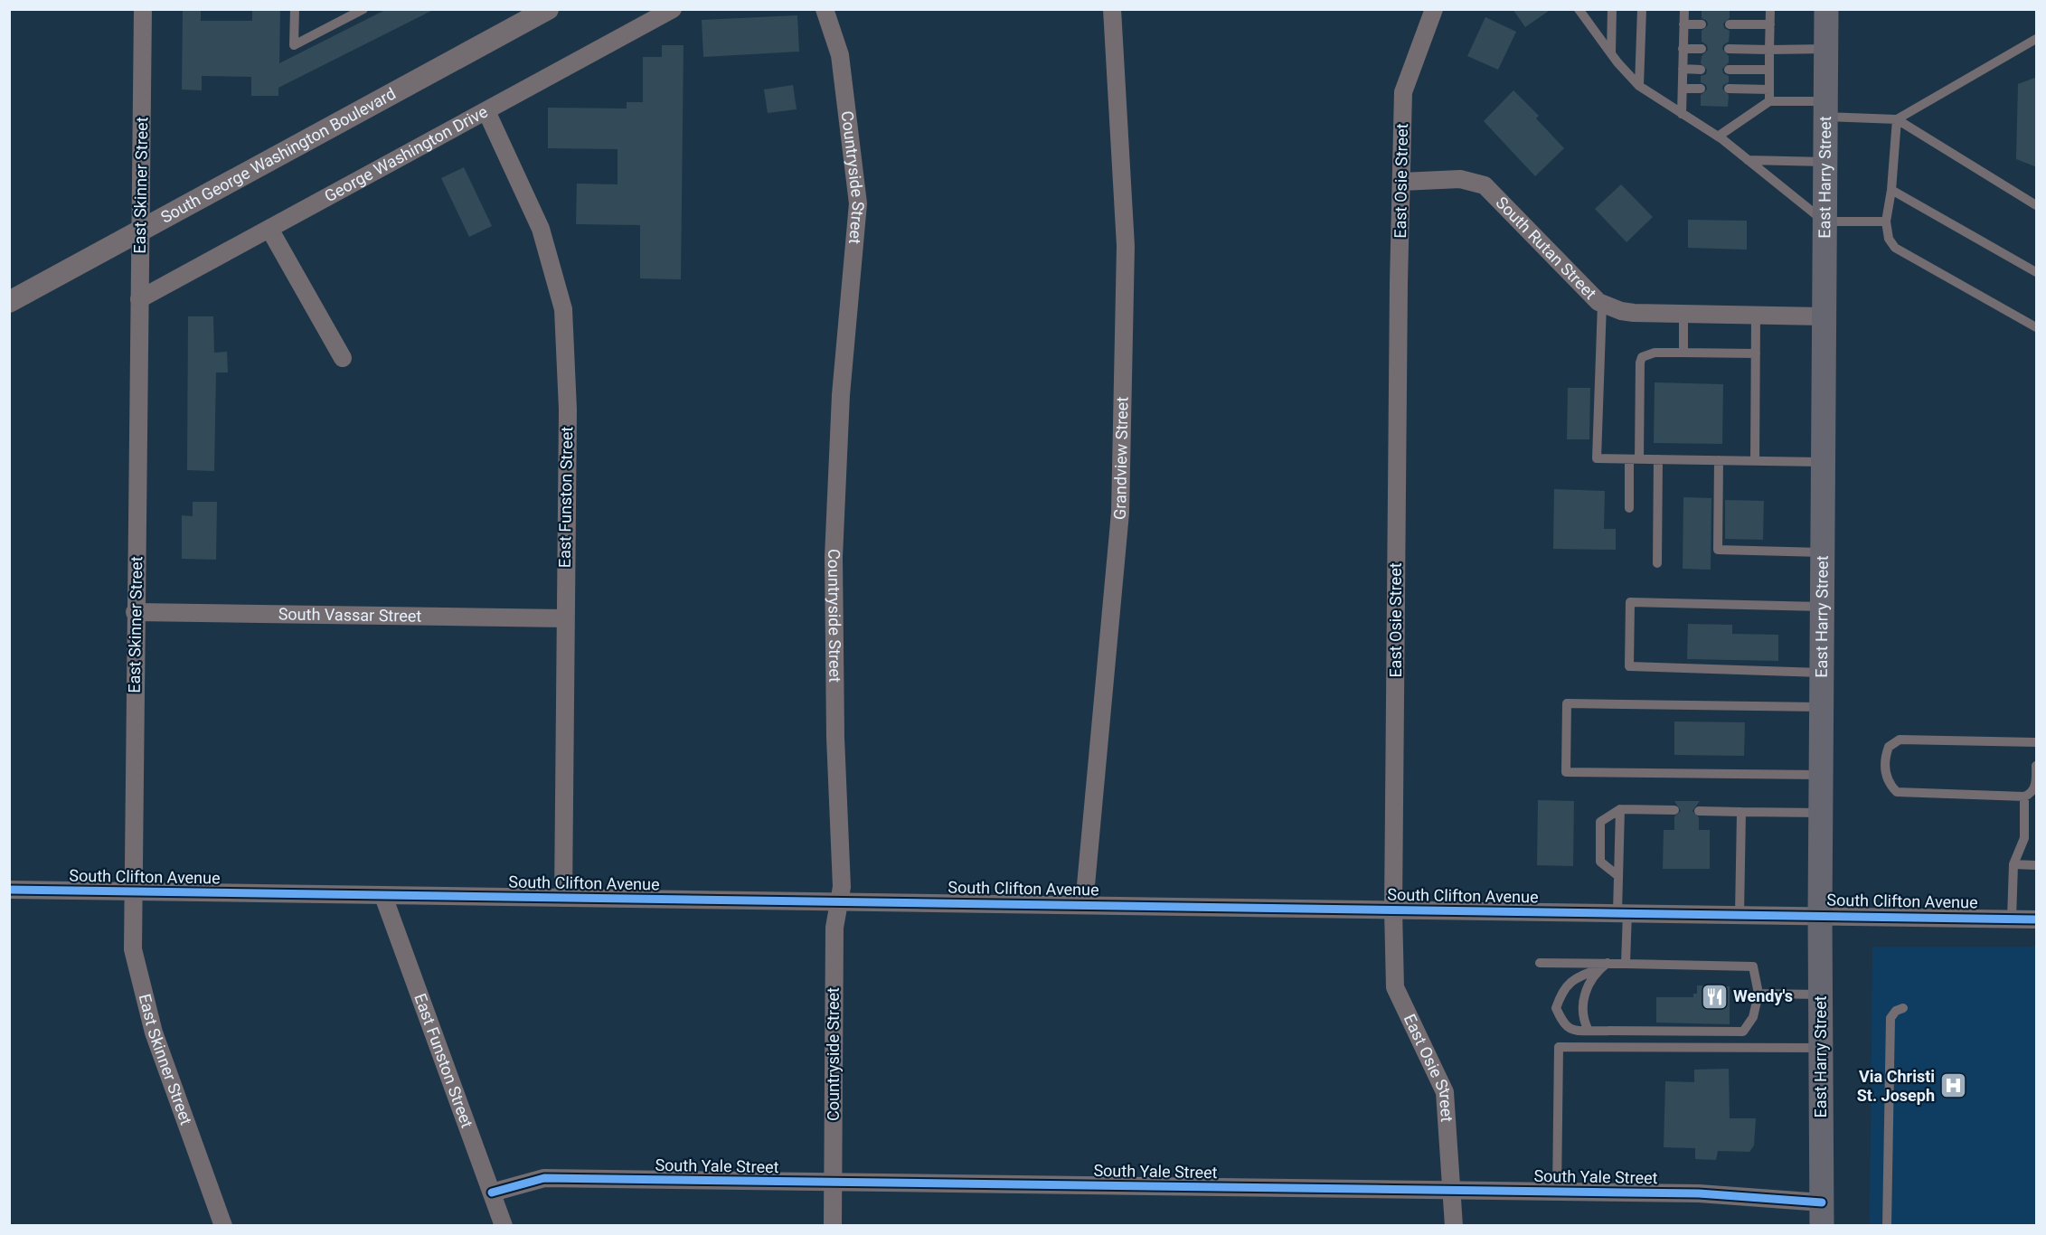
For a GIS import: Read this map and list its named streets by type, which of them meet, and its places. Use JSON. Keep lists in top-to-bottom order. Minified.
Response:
{"streets":{"main road":["East Harry Street"],"street":["George Washington Drive","South George Washington Boulevard","Countryside Street","East Osie Street","East Skinner Street","South Rutan Street","Grandview Street","East Funston Street","South Vassar Street","South Clifton Avenue","South Yale Street"]},"crossings":[["George Washington Drive","East Skinner Street"],["George Washington Drive","East Funston Street"],["South George Washington Boulevard","East Skinner Street"],["Countryside Street","South Clifton Avenue"],["Countryside Street","South Yale Street"],["East Harry Street","South Rutan Street"],["East Harry Street","South Clifton Avenue"],["East Harry Street","South Yale Street"],["East Osie Street","South Rutan Street"],["East Osie Street","South Clifton Avenue"],["East Osie Street","South Yale Street"],["East Skinner Street","South Vassar Street"],["East Skinner Street","South Clifton Avenue"],["Grandview Street","South Clifton Avenue"],["East Funston Street","South Vassar Street"],["East Funston Street","South Clifton Avenue"],["East Funston Street","South Yale Street"]],"places":{"restaurant":["Wendy's"],"hospital":["Via Christi St. Joseph"]}}
